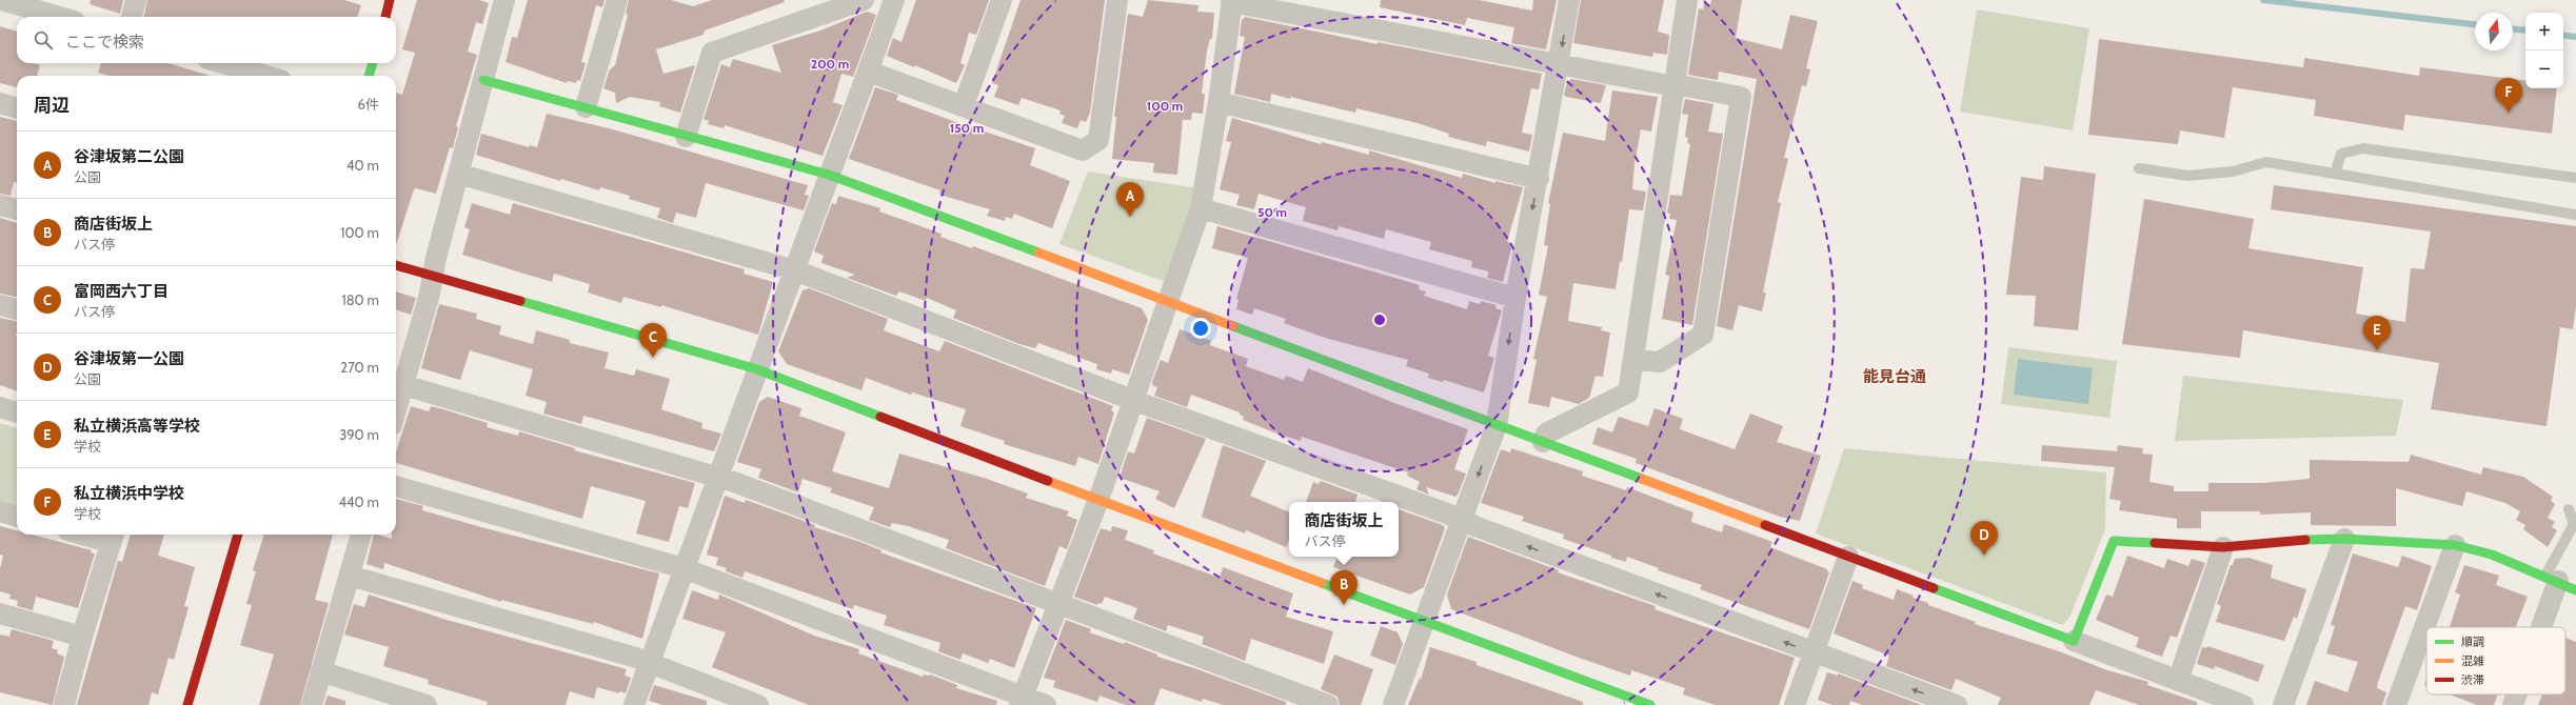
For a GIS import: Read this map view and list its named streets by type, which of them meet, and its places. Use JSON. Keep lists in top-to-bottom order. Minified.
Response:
{"districts":["能見台通"],"legend":["順調","混雑","渋滞"],"north":"top","page":{"map_buttons":["+","−"],"search":"ここで検索","heading":["周辺","6件"],"pins":["F","A","E","C","D","B"],"list":[{"mark":"A","name":"谷津坂第二公園","note":"公園","value":"40 m"},{"mark":"B","name":"商店街坂上","note":"バス停","value":"100 m"},{"mark":"C","name":"富岡西六丁目","note":"バス停","value":"180 m"},{"mark":"D","name":"谷津坂第一公園","note":"公園","value":"270 m"},{"mark":"E","name":"私立横浜高等学校","note":"学校","value":"390 m"},{"mark":"F","name":"私立横浜中学校","note":"学校","value":"440 m"}],"popup":["商店街坂上","バス停"]},"rings":["200 m","100 m","150 m","50 m"]}
